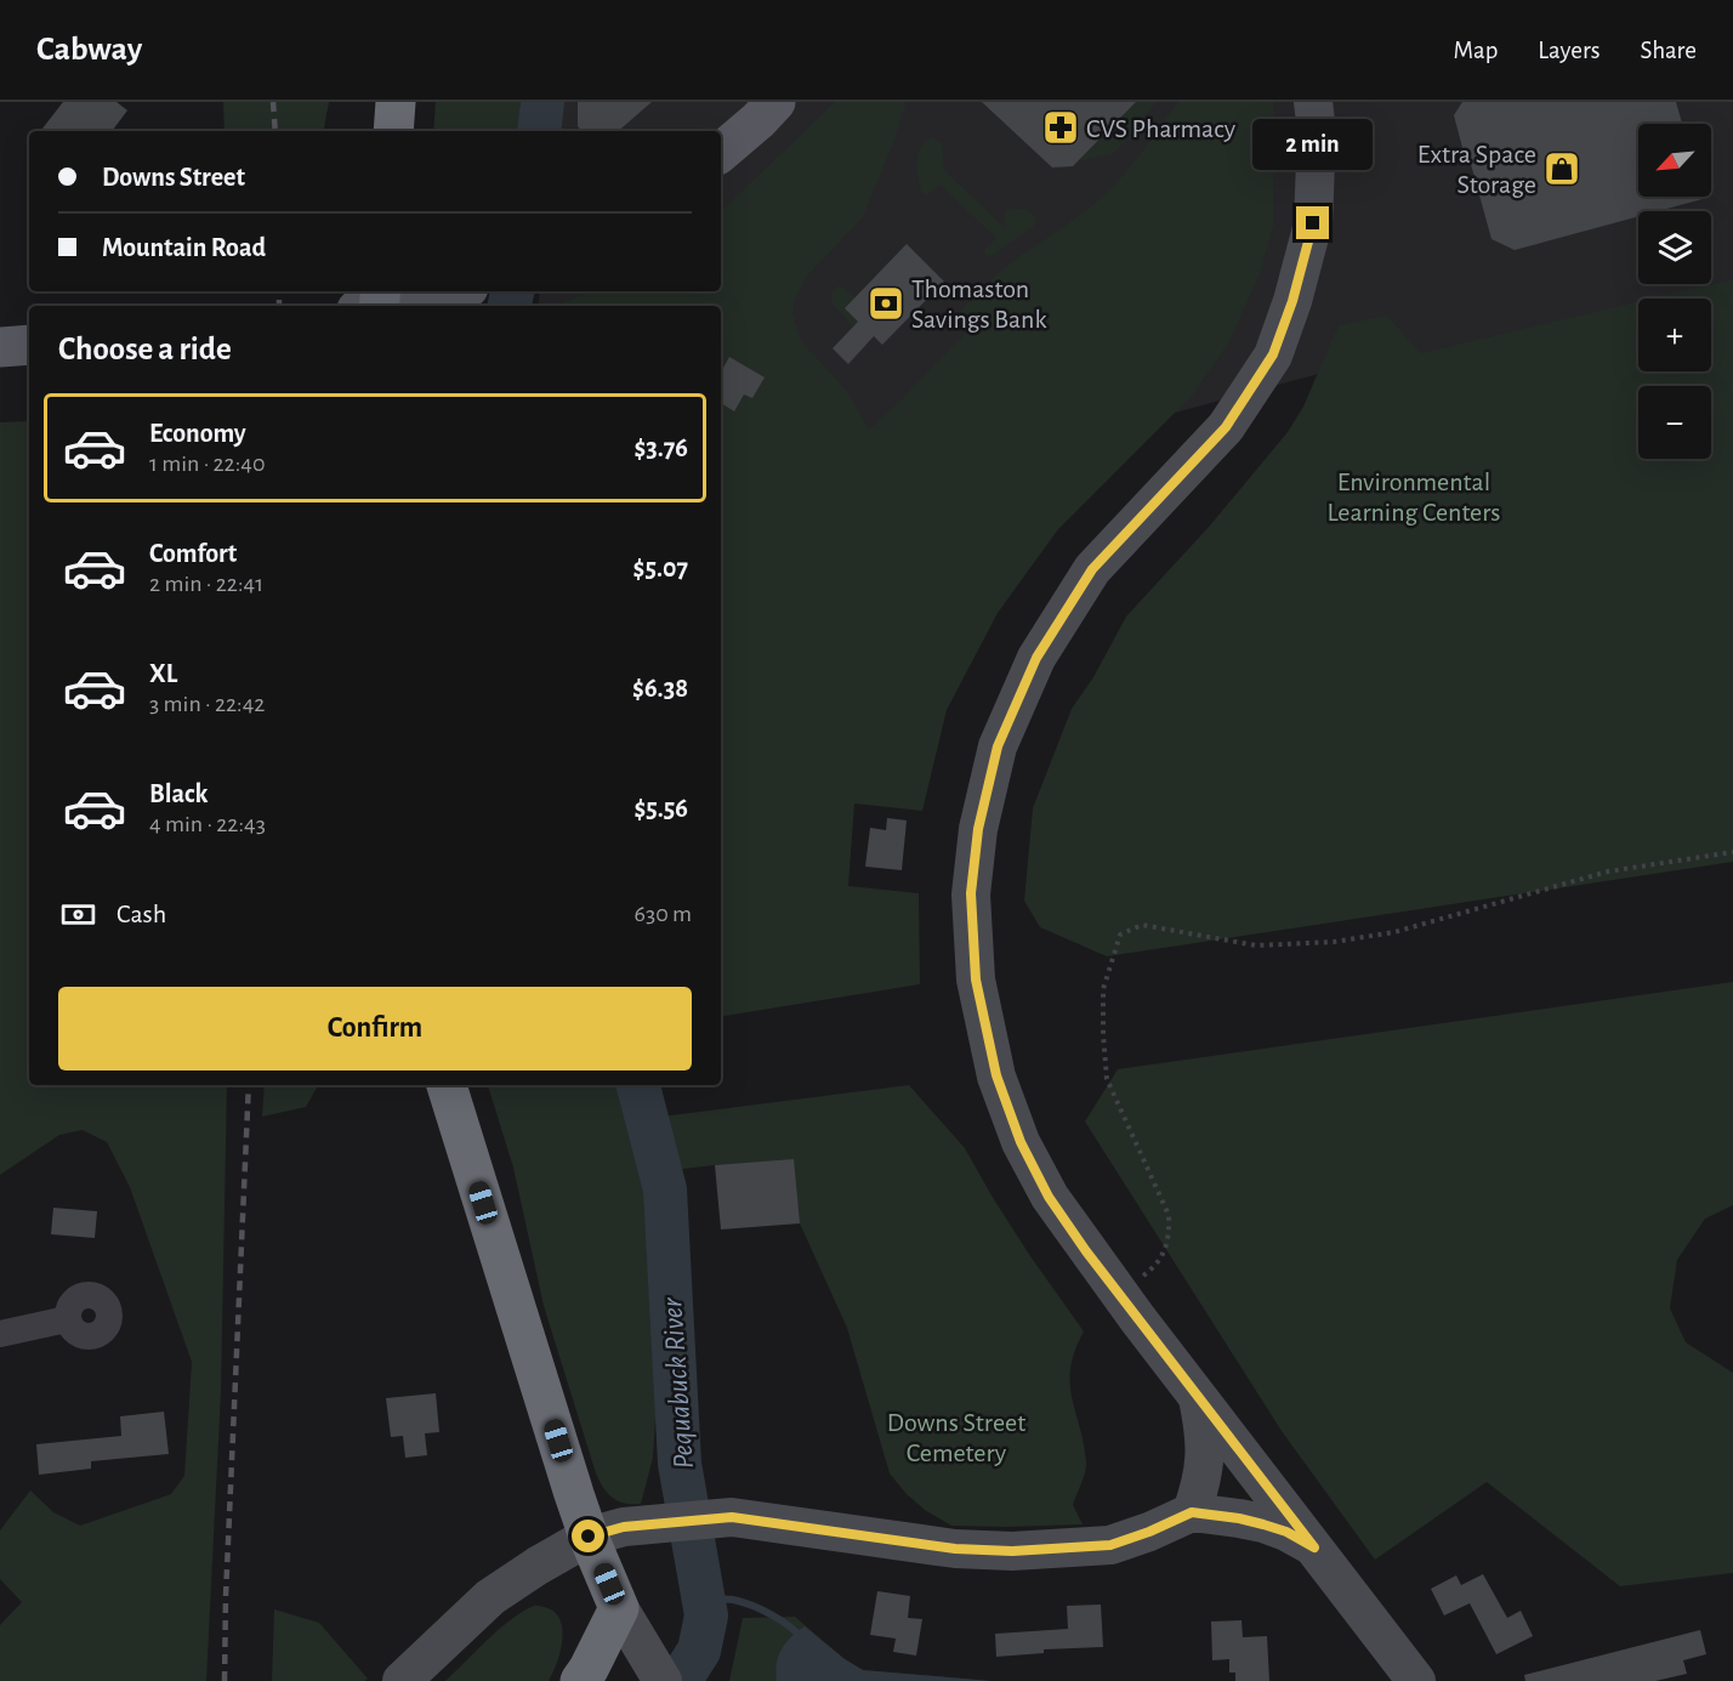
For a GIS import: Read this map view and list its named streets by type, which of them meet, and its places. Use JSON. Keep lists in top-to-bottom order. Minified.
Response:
{"water":["Pequabuck River"],"parks":["Environmental Learning Centers","Downs Street Cemetery"],"places":{"pharmacy":["CVS Pharmacy"],"shop":["Extra Space Storage"],"bank":["Thomaston Savings Bank"]},"north":"bottom left","page":{"header":"Cabway","nav":["Map","Layers","Share"],"bubble":"2 min","map_buttons":["+","−"],"banner":["Downs Street","Mountain Road"],"heading":"Choose a ride","list":[{"name":"Economy","note":"1 min · 22:40","value":"$3.76"},{"name":"Comfort","note":"2 min · 22:41","value":"$5.07"},{"name":"XL","note":"3 min · 22:42","value":"$6.38"},{"name":"Black","note":"4 min · 22:43","value":"$5.56"}],"pay":["Cash","630 m"],"buttons":"Confirm"}}
